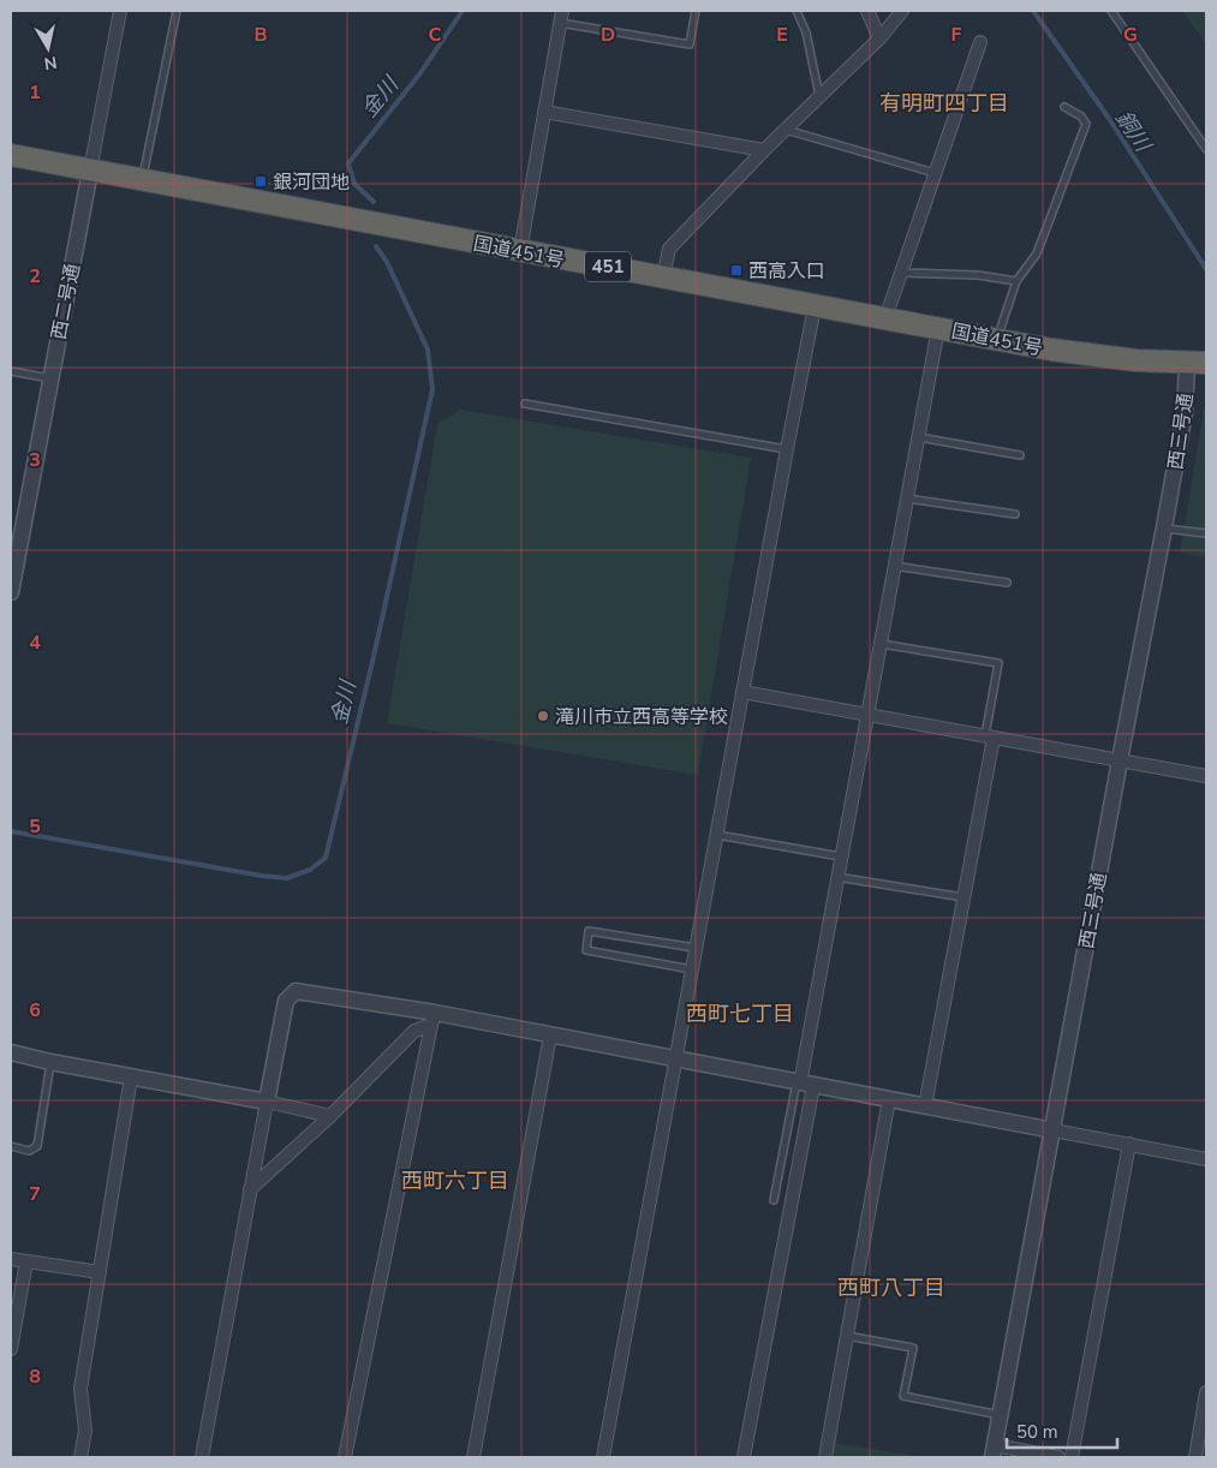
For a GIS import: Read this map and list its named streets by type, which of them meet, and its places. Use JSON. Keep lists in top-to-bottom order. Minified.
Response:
{"streets":{"highway":["国道451号","451"],"street":["西二号通","西三号通"]},"crossings":[["国道451号","西二号通"],["国道451号","西三号通"]],"districts":["有明町四丁目","西町七丁目","西町六丁目","西町八丁目"],"water":["金川","銅川"],"places":{"transit":["銀河団地","西高入口"],"other":["滝川市立西高等学校"]},"scale_bar":"50 m","north":"bottom","grid":{"columns":["B","C","D","E","F","G"],"rows":["1","2","3","4","5","6","7","8"]}}
